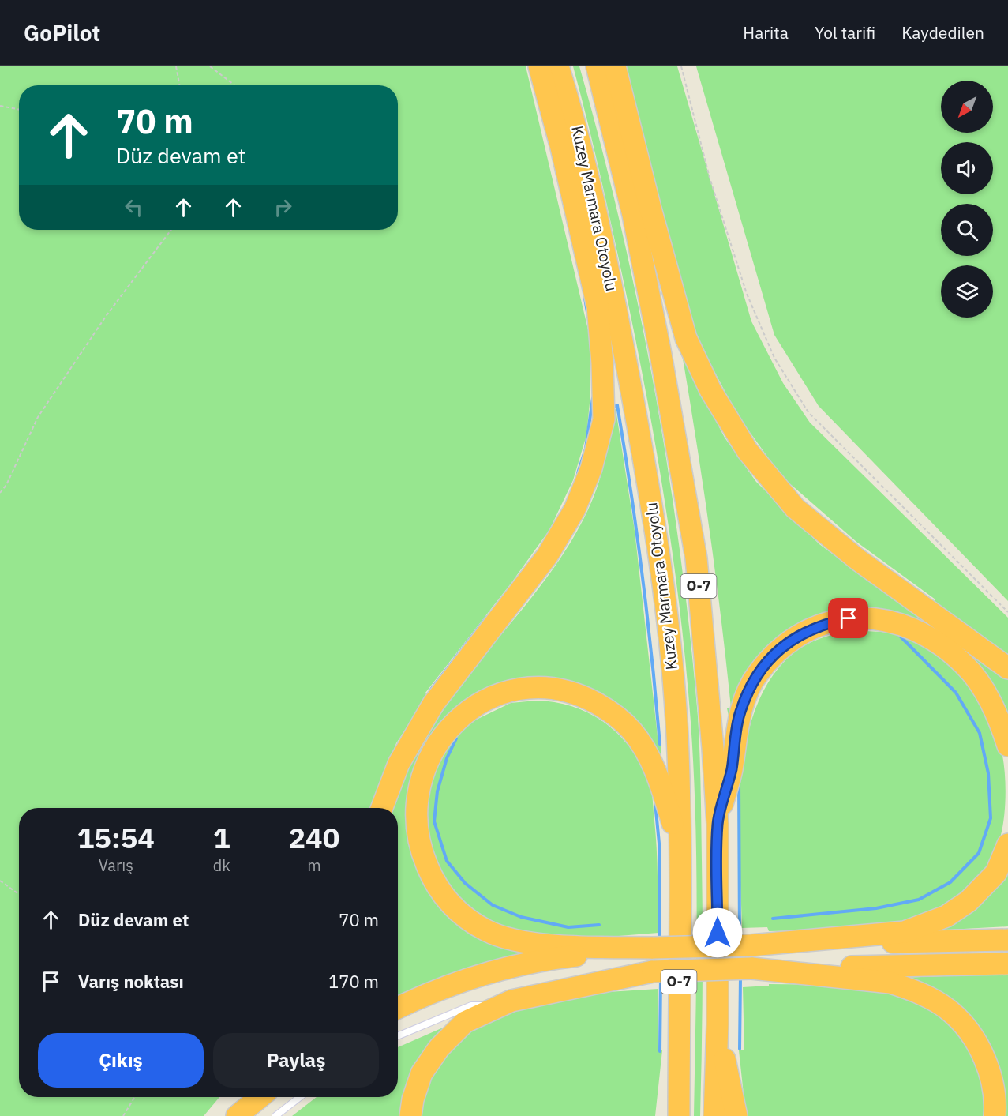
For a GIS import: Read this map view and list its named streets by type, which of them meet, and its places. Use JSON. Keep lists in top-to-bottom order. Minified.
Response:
{"streets":{"highway":["Kuzey Marmara Otoyolu","O-7"]},"north":"bottom left","page":{"header":"GoPilot","nav":["Harita","Yol tarifi","Kaydedilen"],"turn":["70 m","Düz devam et"],"eta":["15:54","Varış","1","dk","240","m"],"list":[{"name":"Düz devam et","value":"70 m"},{"name":"Varış noktası","value":"170 m"}],"buttons":["Çıkış","Paylaş"]}}
